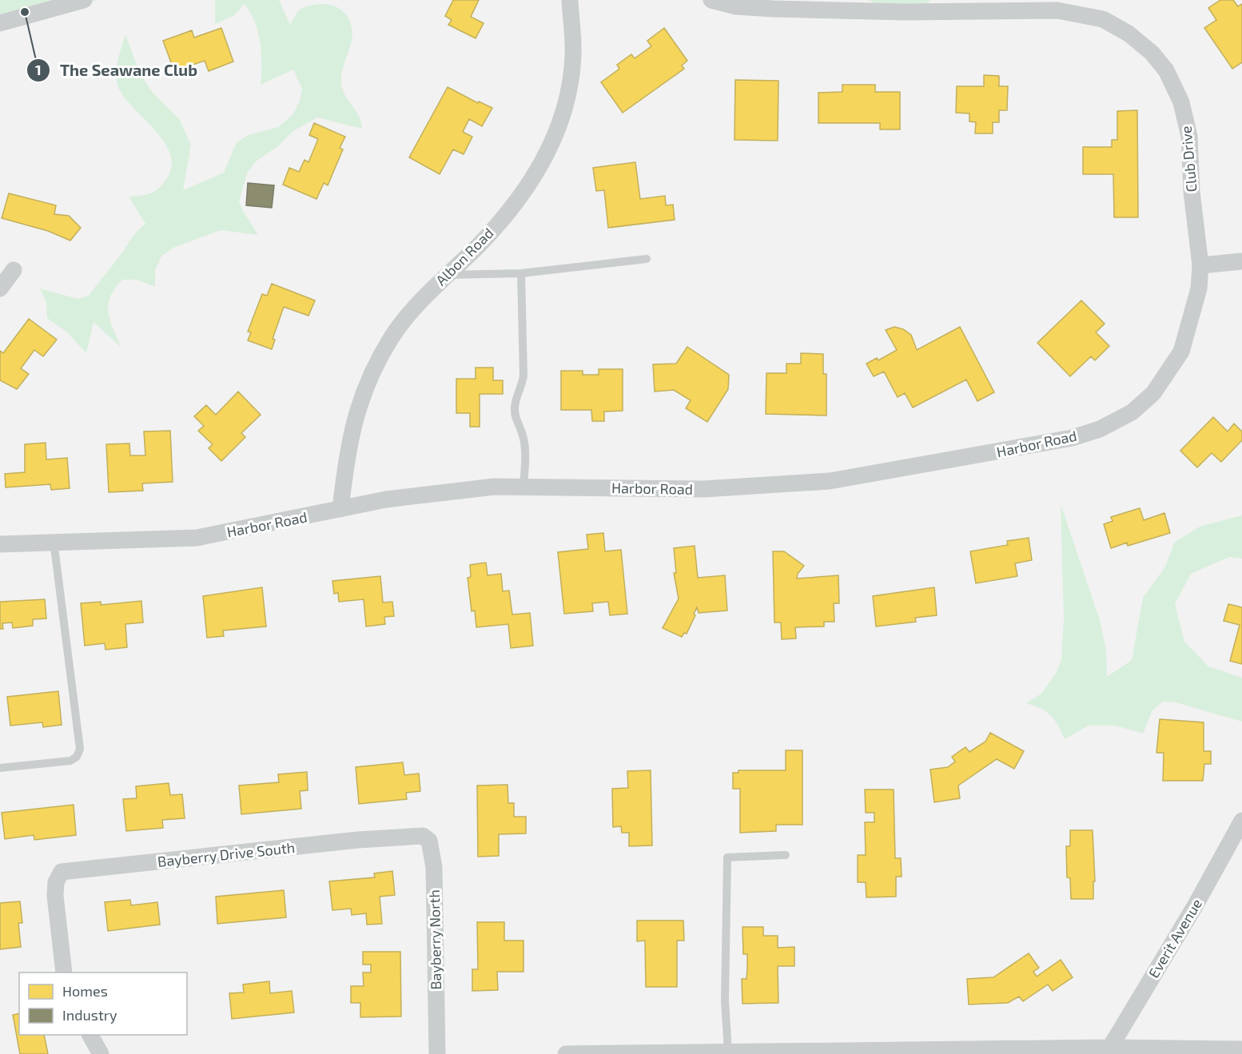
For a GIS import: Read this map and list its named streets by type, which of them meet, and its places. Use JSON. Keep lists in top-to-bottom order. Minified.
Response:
{"streets":{"street":["Club Drive","Albon Road","Harbor Road","Bayberry Drive South","Everit Avenue","Bayberry North"]},"crossings":[["Club Drive","Harbor Road"],["Albon Road","Harbor Road"],["Bayberry Drive South","Bayberry North"]],"places":["The Seawane Club"],"legend":["Homes","Industry"]}
